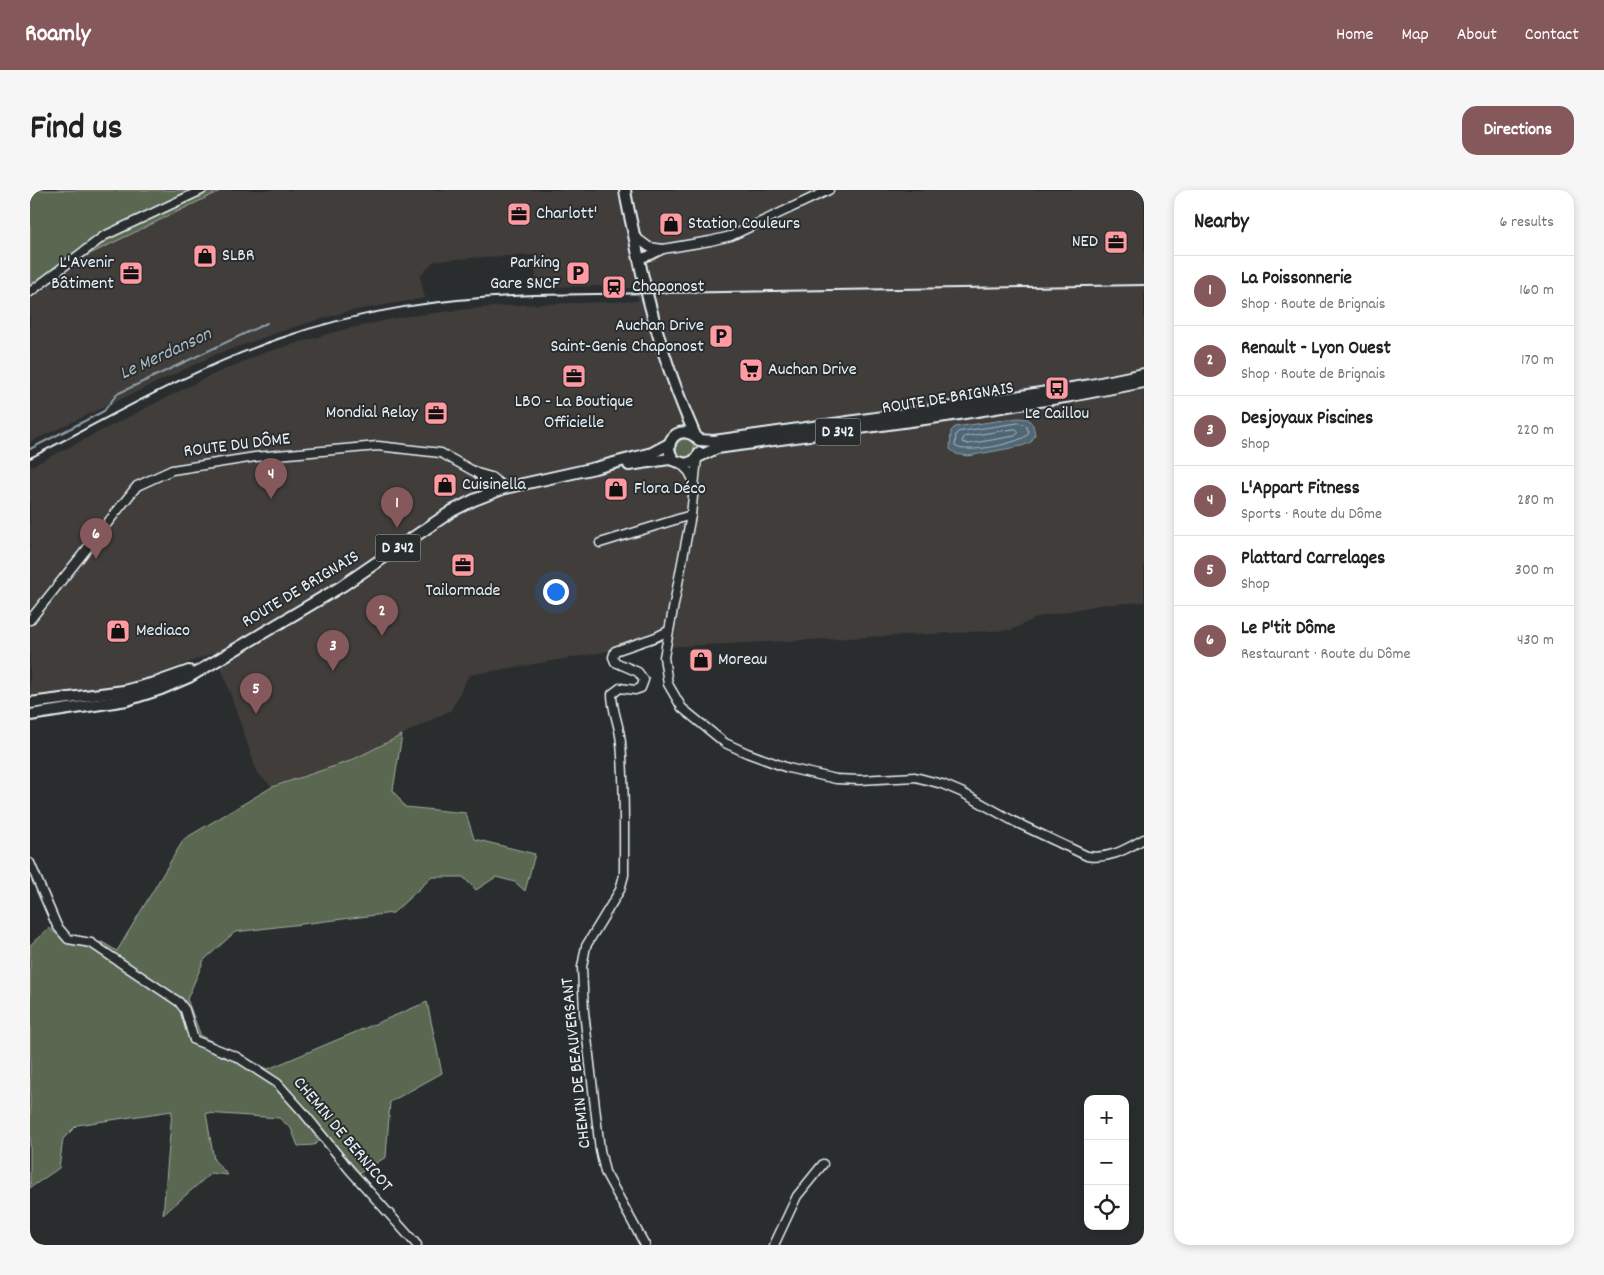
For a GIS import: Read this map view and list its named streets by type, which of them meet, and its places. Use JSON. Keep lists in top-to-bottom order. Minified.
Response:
{"streets":{"main road":["ROUTE DE BRIGNAIS","D 342"],"street":["ROUTE DU DÔME","CHEMIN DE BEAUVERSANT","CHEMIN DE BERNICOT"]},"crossings":[["ROUTE DE BRIGNAIS","ROUTE DU DÔME"]],"water":["Le Merdanson"],"places":{"office":["Charlott'","NED","L'Avenir Bâtiment","LBO - La Boutique Officielle","Mondial Relay","Tailormade"],"shop":["Station Couleurs","SLBR","Cuisinella","Flora Déco","Mediaco","Moreau"],"parking":["Parking Gare SNCF","Auchan Drive Saint-Genis Chaponost"],"station":["Chaponost"],"supermarket":["Auchan Drive"],"bus stop":["Le Caillou"]},"page":{"header":"Roamly","nav":["Home","Map","About","Contact"],"title":"Find us","buttons":"Directions","heading":["Nearby","6 results"],"list":[{"mark":"1","name":"La Poissonnerie","note":"Shop · Route de Brignais","value":"160 m"},{"mark":"2","name":"Renault - Lyon Ouest","note":"Shop · Route de Brignais","value":"170 m"},{"mark":"3","name":"Desjoyaux Piscines","note":"Shop","value":"220 m"},{"mark":"4","name":"L'Appart Fitness","note":"Sports · Route du Dôme","value":"280 m"},{"mark":"5","name":"Plattard Carrelages","note":"Shop","value":"300 m"},{"mark":"6","name":"Le P'tit Dôme","note":"Restaurant · Route du Dôme","value":"430 m"}],"pins":["4","1","6","2","3","5"],"map_buttons":["+","−"]}}
